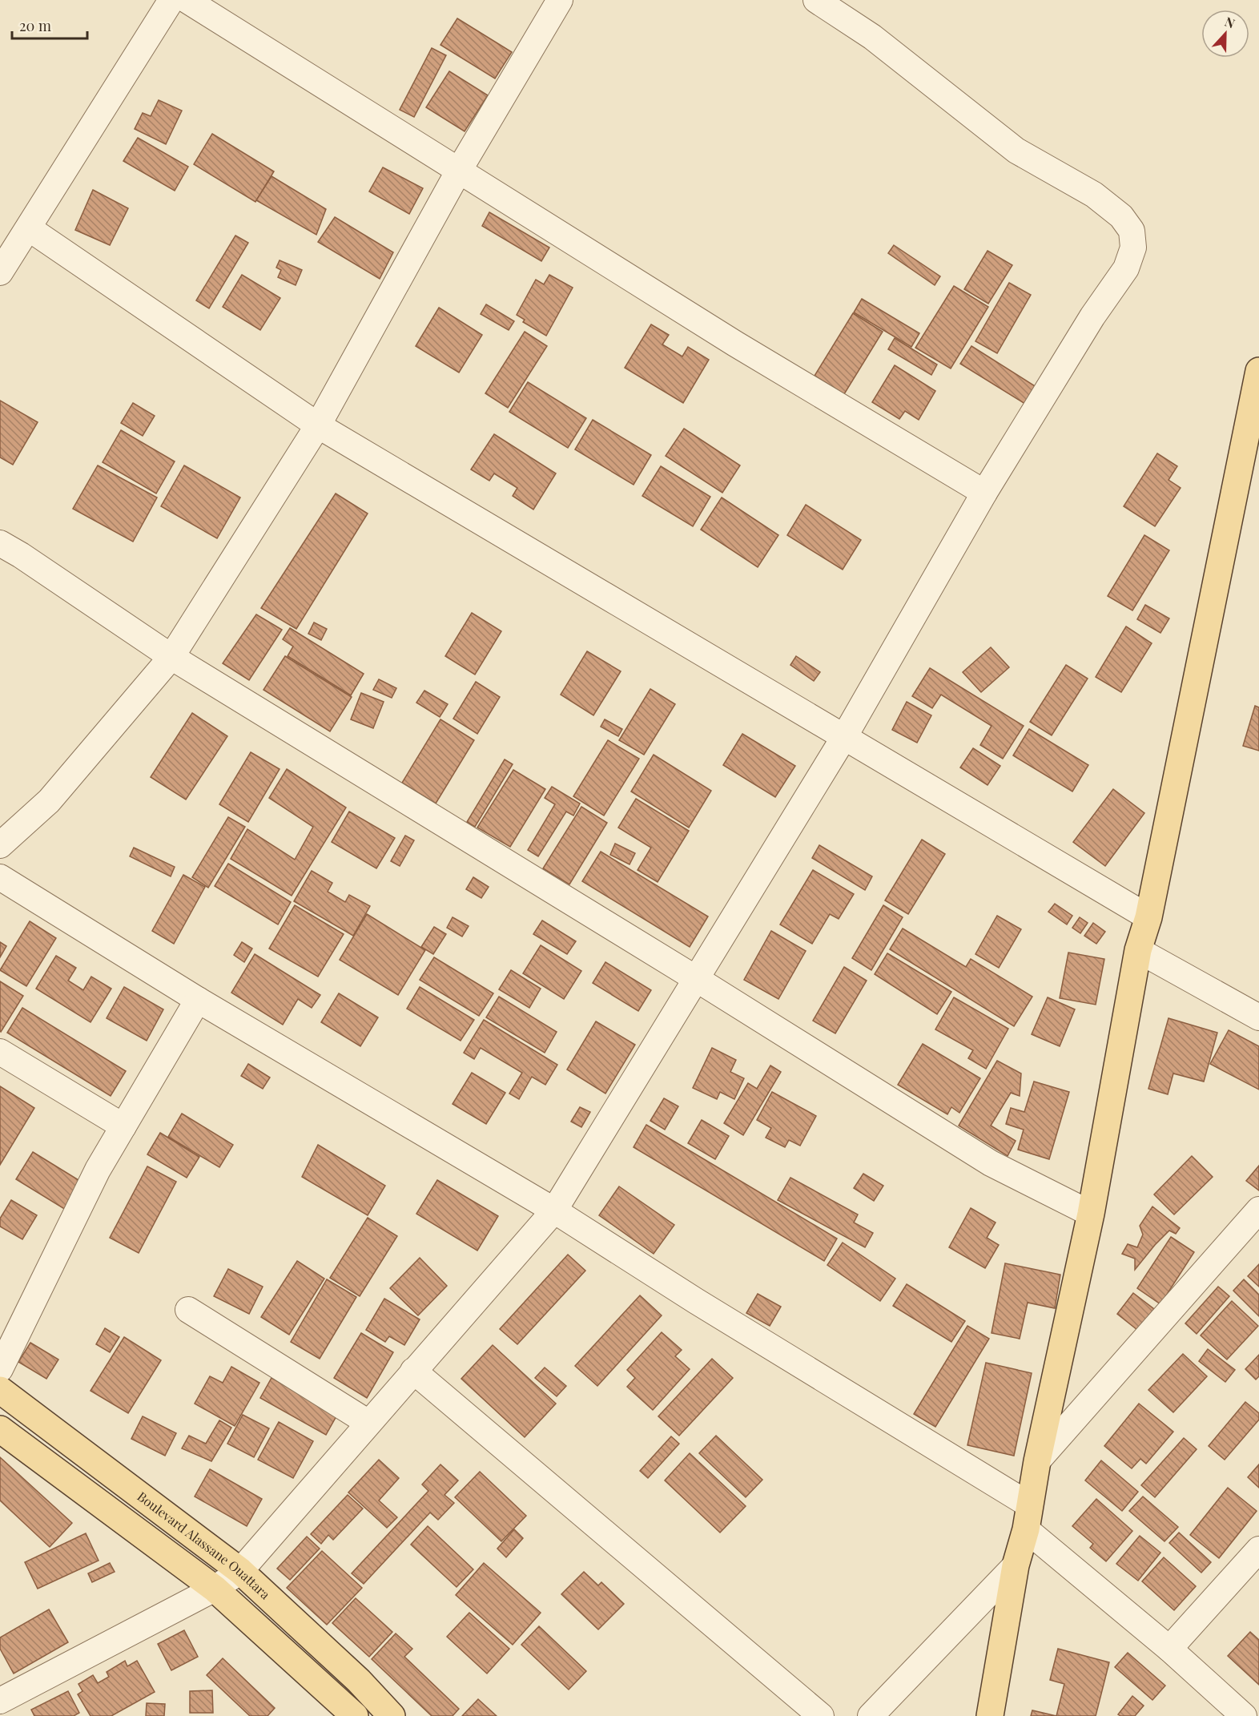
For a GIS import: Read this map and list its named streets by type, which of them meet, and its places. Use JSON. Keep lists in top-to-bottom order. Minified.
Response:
{"streets":{"main road":["Boulevard Alassane Ouattara"]},"scale_bar":"20 m","north":"top"}
